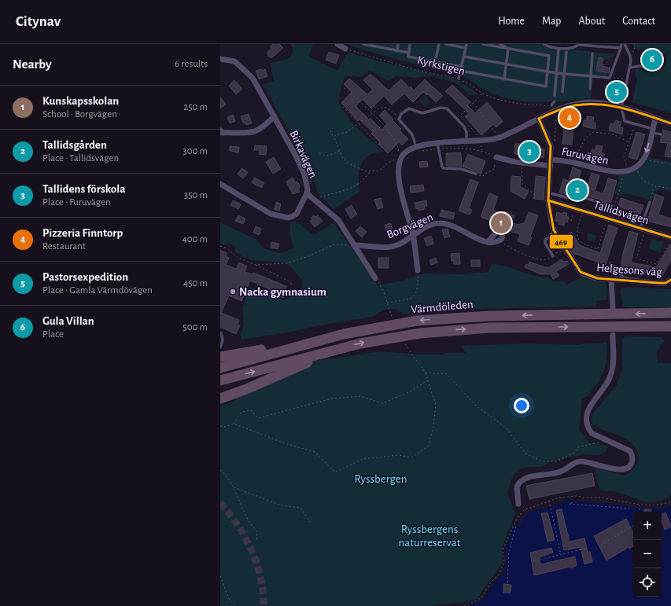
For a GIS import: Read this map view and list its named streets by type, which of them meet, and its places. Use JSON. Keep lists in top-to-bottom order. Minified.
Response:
{"streets":{"highway":["Värmdöleden"],"street":["Birkavägen","Furuvägen","Tallidsvägen","Borgvägen","Helgesons väg"],"path":["Kyrkstigen"]},"crossings":[["Birkavägen","Borgvägen"],["Furuvägen","Helgesons väg"],["Tallidsvägen","Helgesons väg"]],"parks":["Ryssbergen","Ryssbergens naturreservat"],"places":["Nacka gymnasium"],"lines":["transit line 469"],"page":{"header":"Citynav","nav":["Home","Map","About","Contact"],"heading":["Nearby","6 results"],"pins":["6","5","4","3","2","1"],"list":[{"mark":"1","name":"Kunskapsskolan","note":"School · Borgvägen","value":"250 m"},{"mark":"2","name":"Tallidsgården","note":"Place · Tallidsvägen","value":"300 m"},{"mark":"3","name":"Tallidens förskola","note":"Place · Furuvägen","value":"350 m"},{"mark":"4","name":"Pizzeria Finntorp","note":"Restaurant","value":"400 m"},{"mark":"5","name":"Pastorsexpedition","note":"Place · Gamla Värmdövägen","value":"450 m"},{"mark":"6","name":"Gula Villan","note":"Place","value":"500 m"}],"map_buttons":["+","−"]}}
